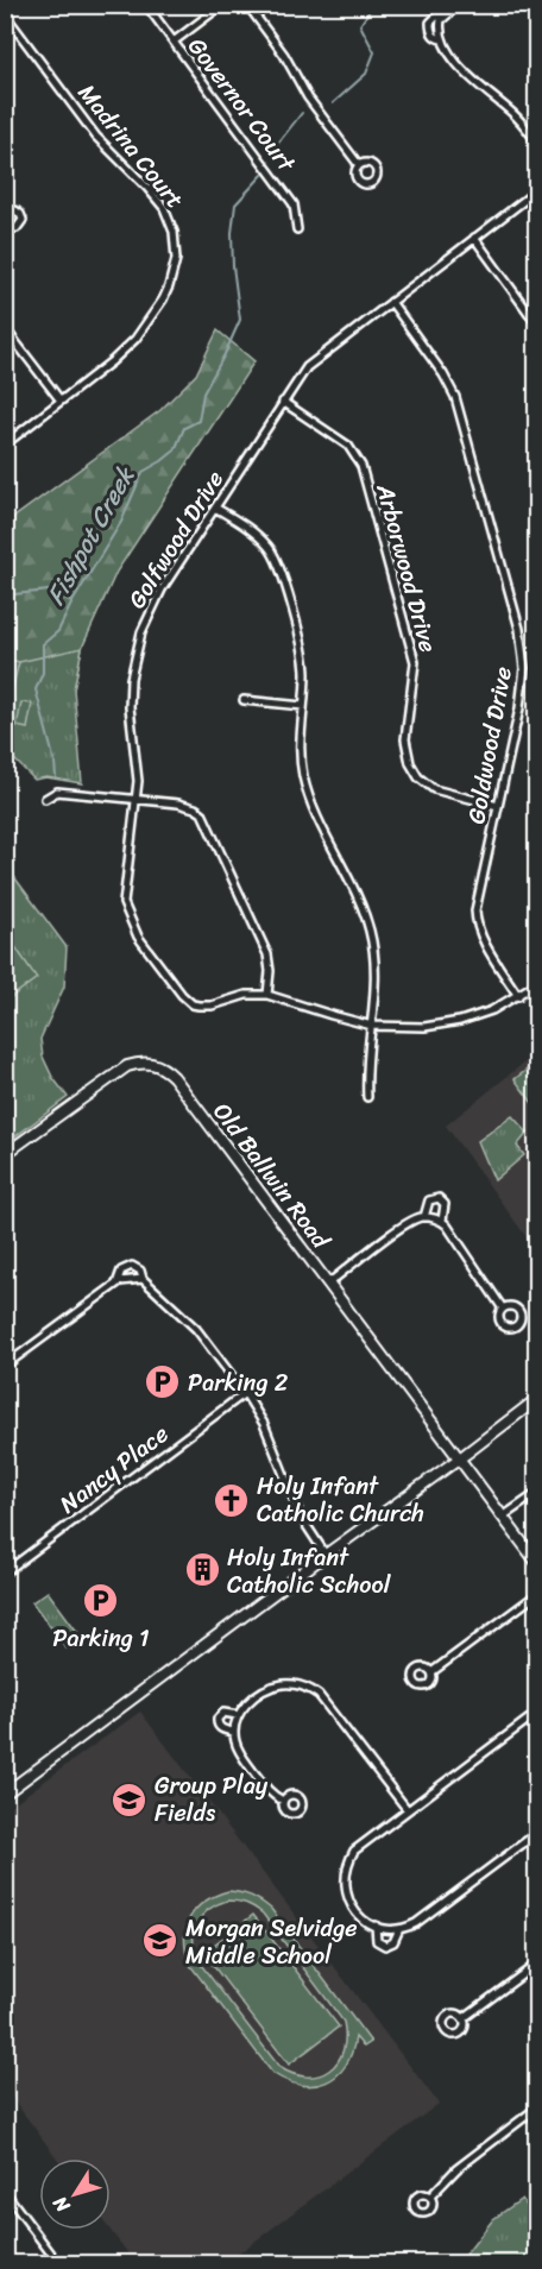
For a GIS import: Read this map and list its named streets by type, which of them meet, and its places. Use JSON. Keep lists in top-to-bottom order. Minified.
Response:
{"streets":{"street":["Governor Court","Madrina Court","Golfwood Drive","Arborwood Drive","Goldwood Drive","Old Ballwin Road","Nancy Place"]},"crossings":[["Golfwood Drive","Arborwood Drive"],["Golfwood Drive","Goldwood Drive"],["Arborwood Drive","Goldwood Drive"]],"water":["Fishpot Creek"],"places":{"parking":["Parking 2","Parking 1"],"church":["Holy Infant Catholic Church"],"building":["Holy Infant Catholic School"],"school or university":["Group Play Fields","Morgan Selvidge Middle School"]},"north":"bottom left"}
